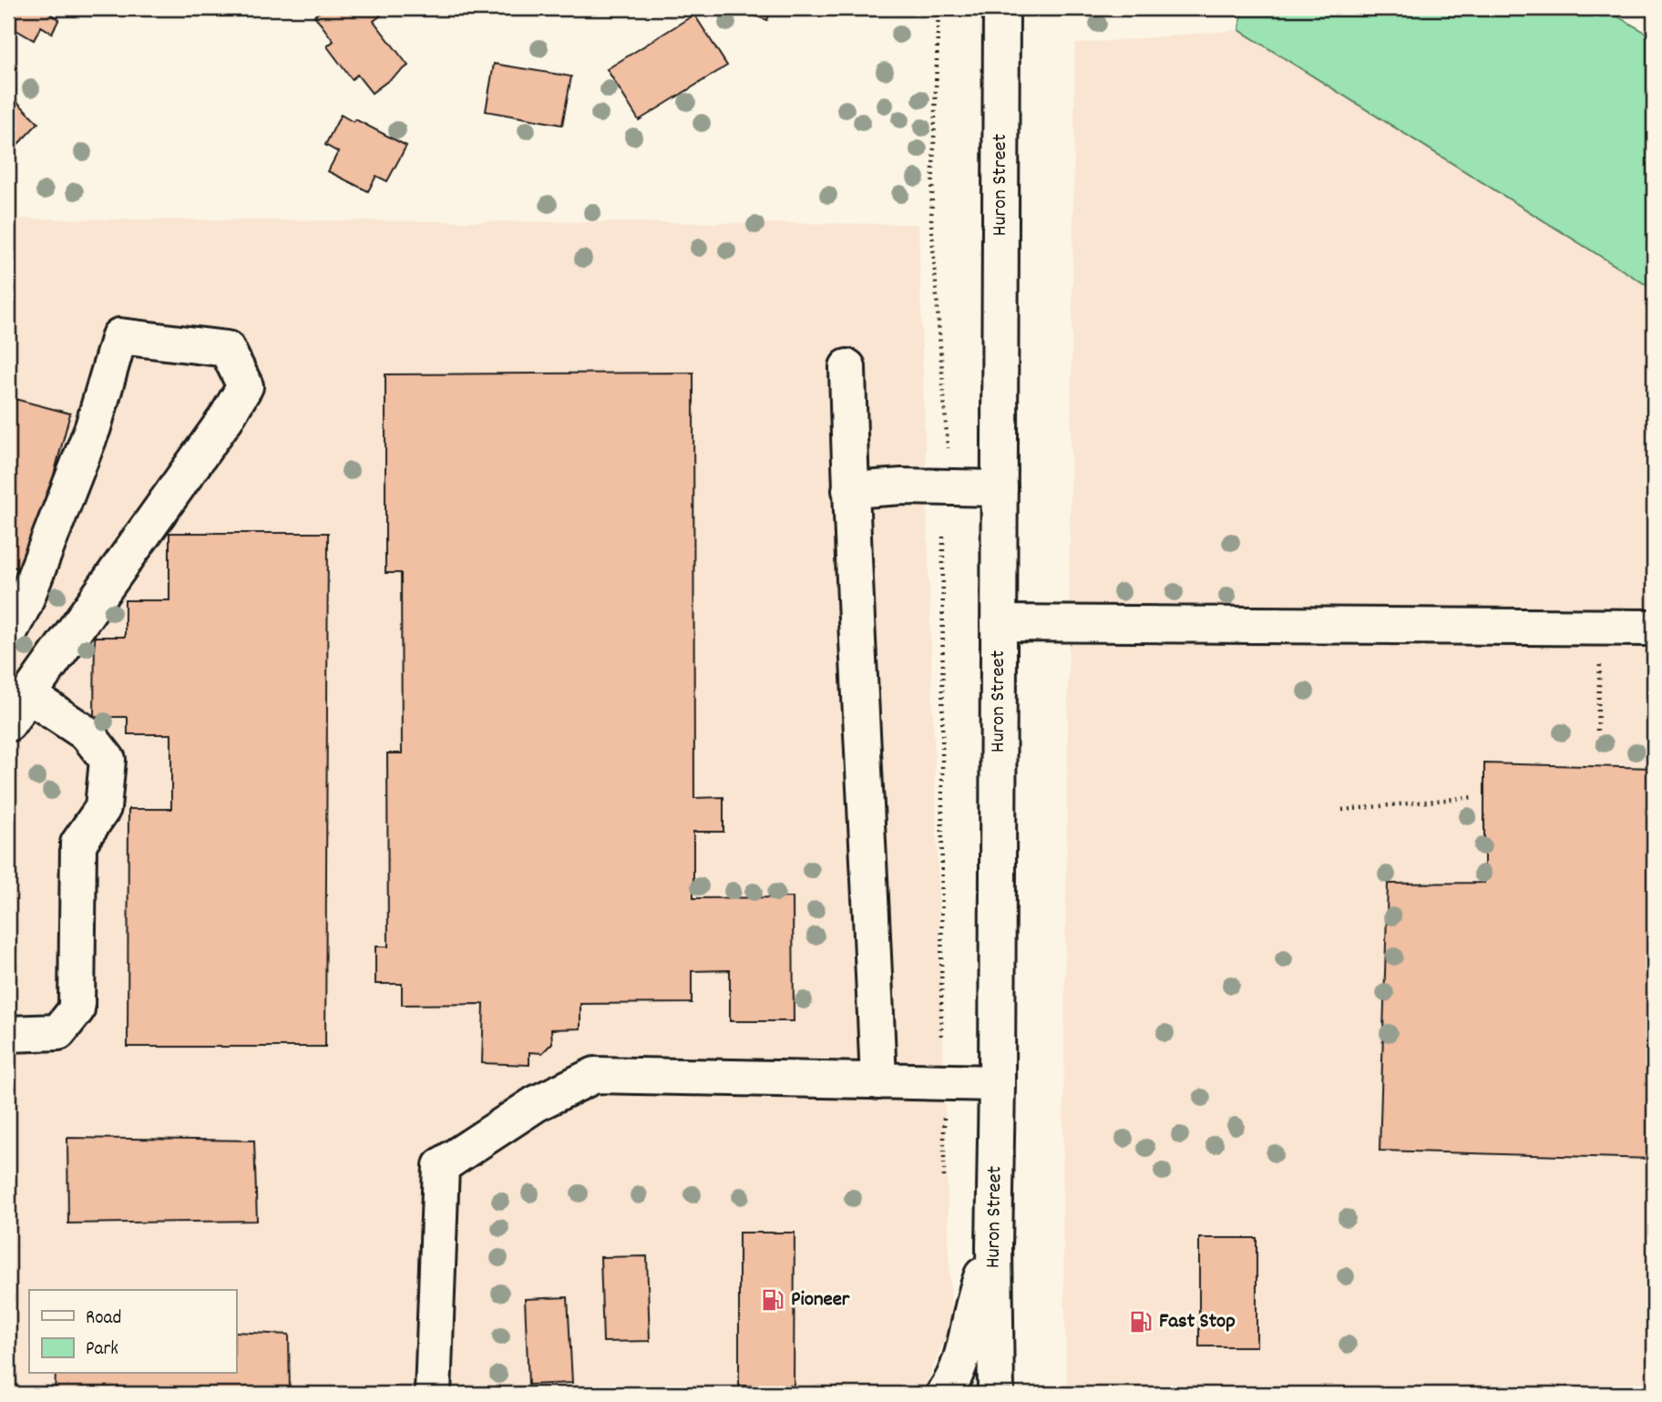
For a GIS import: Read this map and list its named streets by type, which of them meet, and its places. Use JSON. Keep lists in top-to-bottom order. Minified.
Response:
{"streets":{"main road":["Huron Street"]},"places":{"fuel station":["Pioneer","Fast Stop"]},"legend":["Road","Park"]}
